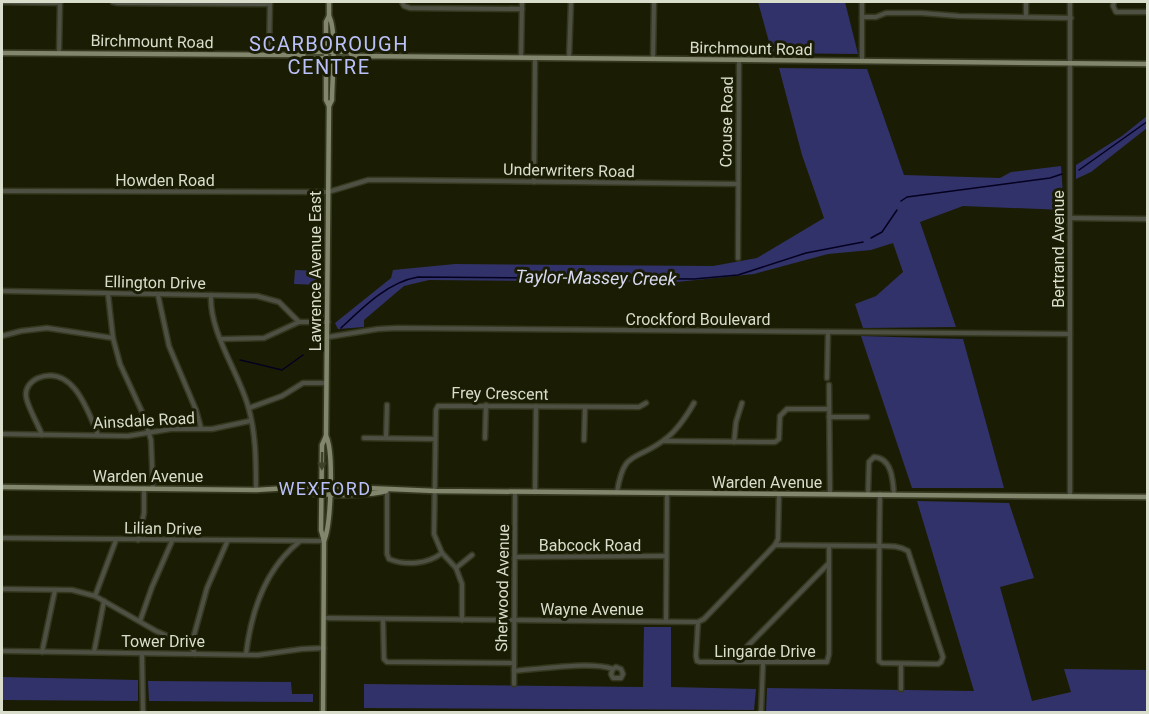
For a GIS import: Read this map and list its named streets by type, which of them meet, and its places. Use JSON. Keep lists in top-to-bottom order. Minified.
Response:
{"streets":{"main road":["Birchmount Road","Lawrence Avenue East","Warden Avenue"],"street":["Crouse Road","Underwriters Road","Howden Road","Bertrand Avenue","Ellington Drive","Crockford Boulevard","Frey Crescent","Ainsdale Road","Lilian Drive","Babcock Road","Sherwood Avenue","Wayne Avenue","Tower Drive","Lingarde Drive"]},"crossings":[["Birchmount Road","Crouse Road"],["Birchmount Road","Bertrand Avenue"],["Birchmount Road","Lawrence Avenue East"],["Crouse Road","Underwriters Road"],["Underwriters Road","Howden Road"],["Underwriters Road","Lawrence Avenue East"],["Howden Road","Lawrence Avenue East"],["Bertrand Avenue","Crockford Boulevard"],["Bertrand Avenue","Warden Avenue"],["Lawrence Avenue East","Crockford Boulevard"],["Lawrence Avenue East","Warden Avenue"],["Lawrence Avenue East","Lilian Drive"],["Lawrence Avenue East","Wayne Avenue"],["Lawrence Avenue East","Tower Drive"],["Frey Crescent","Warden Avenue"],["Warden Avenue","Sherwood Avenue"],["Babcock Road","Sherwood Avenue"],["Sherwood Avenue","Wayne Avenue"],["Wayne Avenue","Lingarde Drive"]],"districts":["SCARBOROUGH CENTRE","WEXFORD"],"water":["Taylor-Massey Creek"]}
